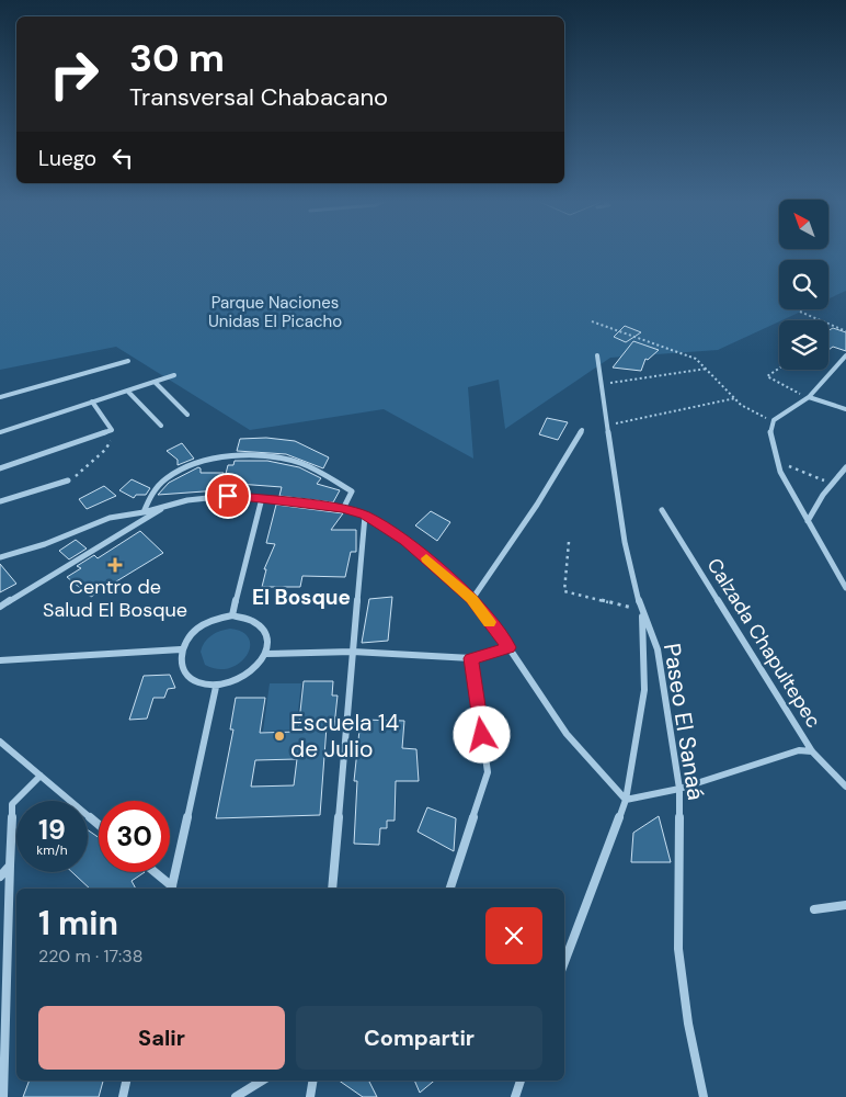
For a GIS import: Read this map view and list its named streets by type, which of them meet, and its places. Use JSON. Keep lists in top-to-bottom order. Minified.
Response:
{"streets":{"street":["Calzada Chapultepec","Paseo El Sanaá"]},"districts":["El Bosque"],"parks":["Parque Naciones Unidas El Picacho"],"places":{"health":["Centro de Salud El Bosque"],"other":["Escuela 14 de Julio"]},"north":"top left","page":{"turn":["30 m","Transversal Chabacano"],"then":"Luego","speed":"19 km/h","limit":"30","heading":["1 min","220 m · 17:38"],"buttons":["Salir","Compartir"]}}
